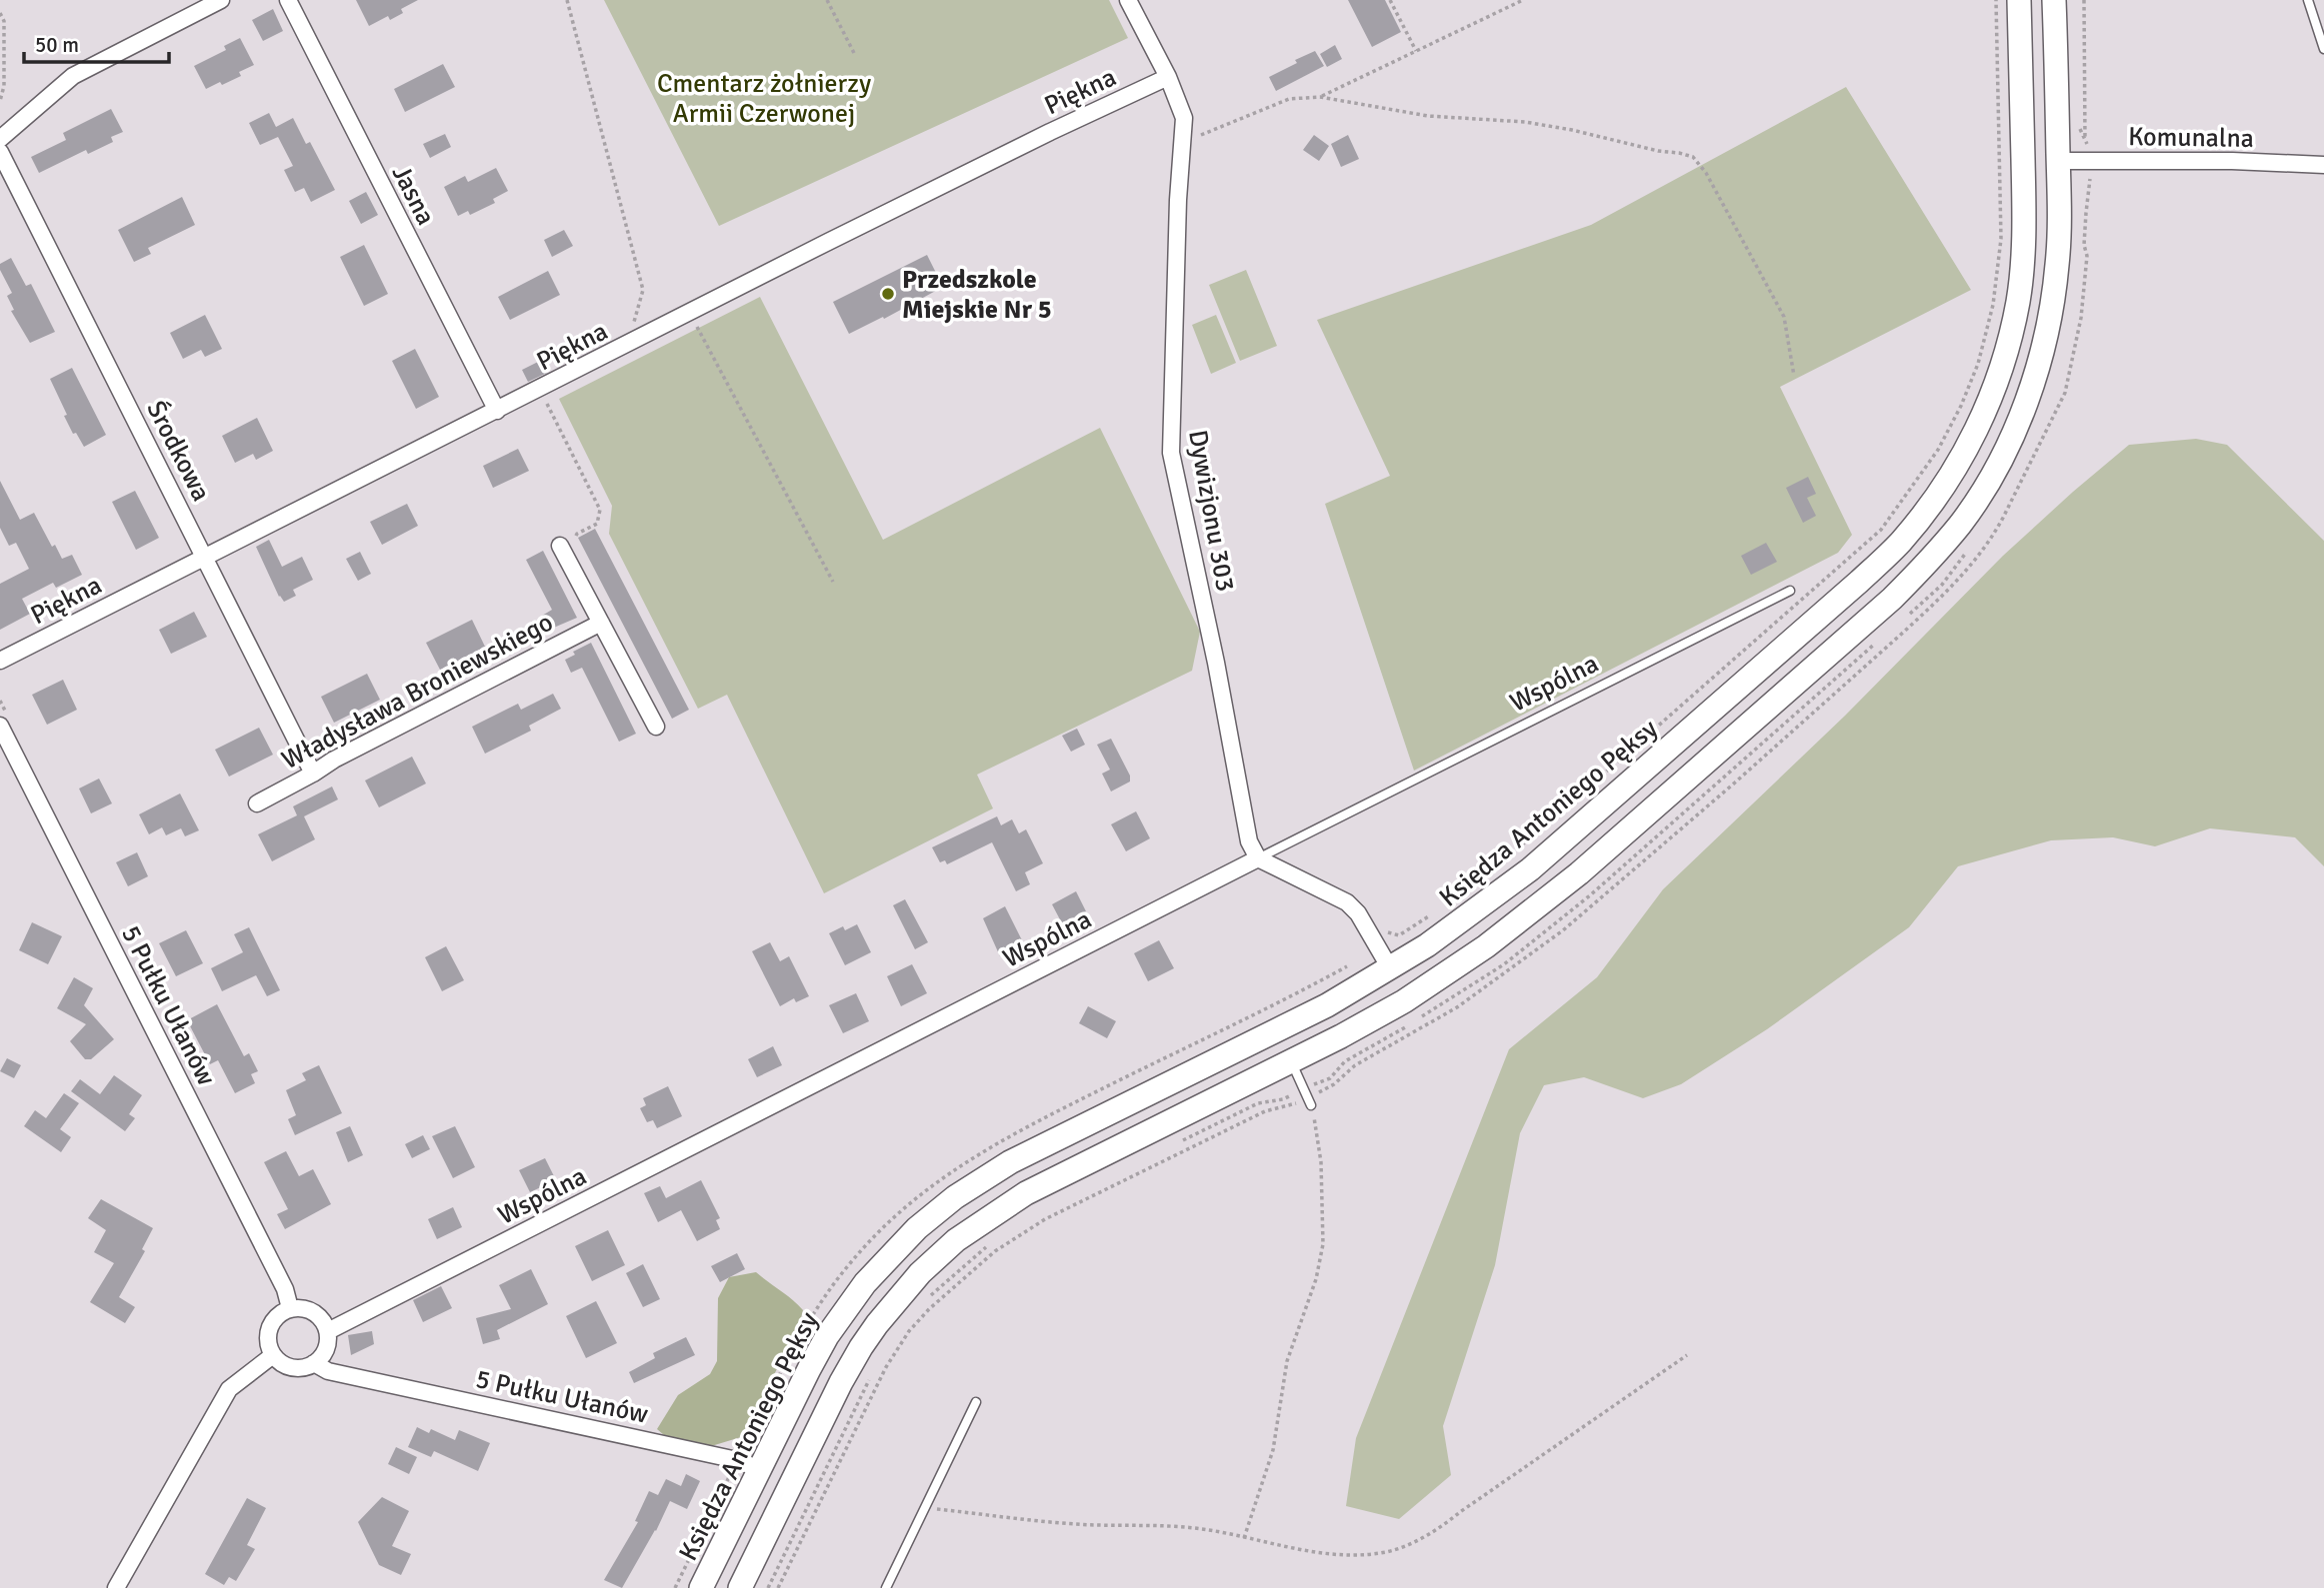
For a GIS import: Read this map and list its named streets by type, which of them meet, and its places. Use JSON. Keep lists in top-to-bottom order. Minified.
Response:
{"streets":{"main road":["Księdza Antoniego Pęksy"],"street":["Piękna","Komunalna","Jasna","Środkowa","Dywizjonu 303","Wspólna","Władysława Broniewskiego","5 Pułku Ułanów"]},"crossings":[["Piękna","Jasna"],["Piękna","Środkowa"],["Piękna","Dywizjonu 303"],["Środkowa","Władysława Broniewskiego"],["Dywizjonu 303","Wspólna"],["Wspólna","5 Pułku Ułanów"],["Księdza Antoniego Pęksy","5 Pułku Ułanów"]],"parks":["Cmentarz żołnierzy Armii Czerwonej"],"places":["Przedszkole Miejskie Nr 5"],"scale_bar":"50 m"}
